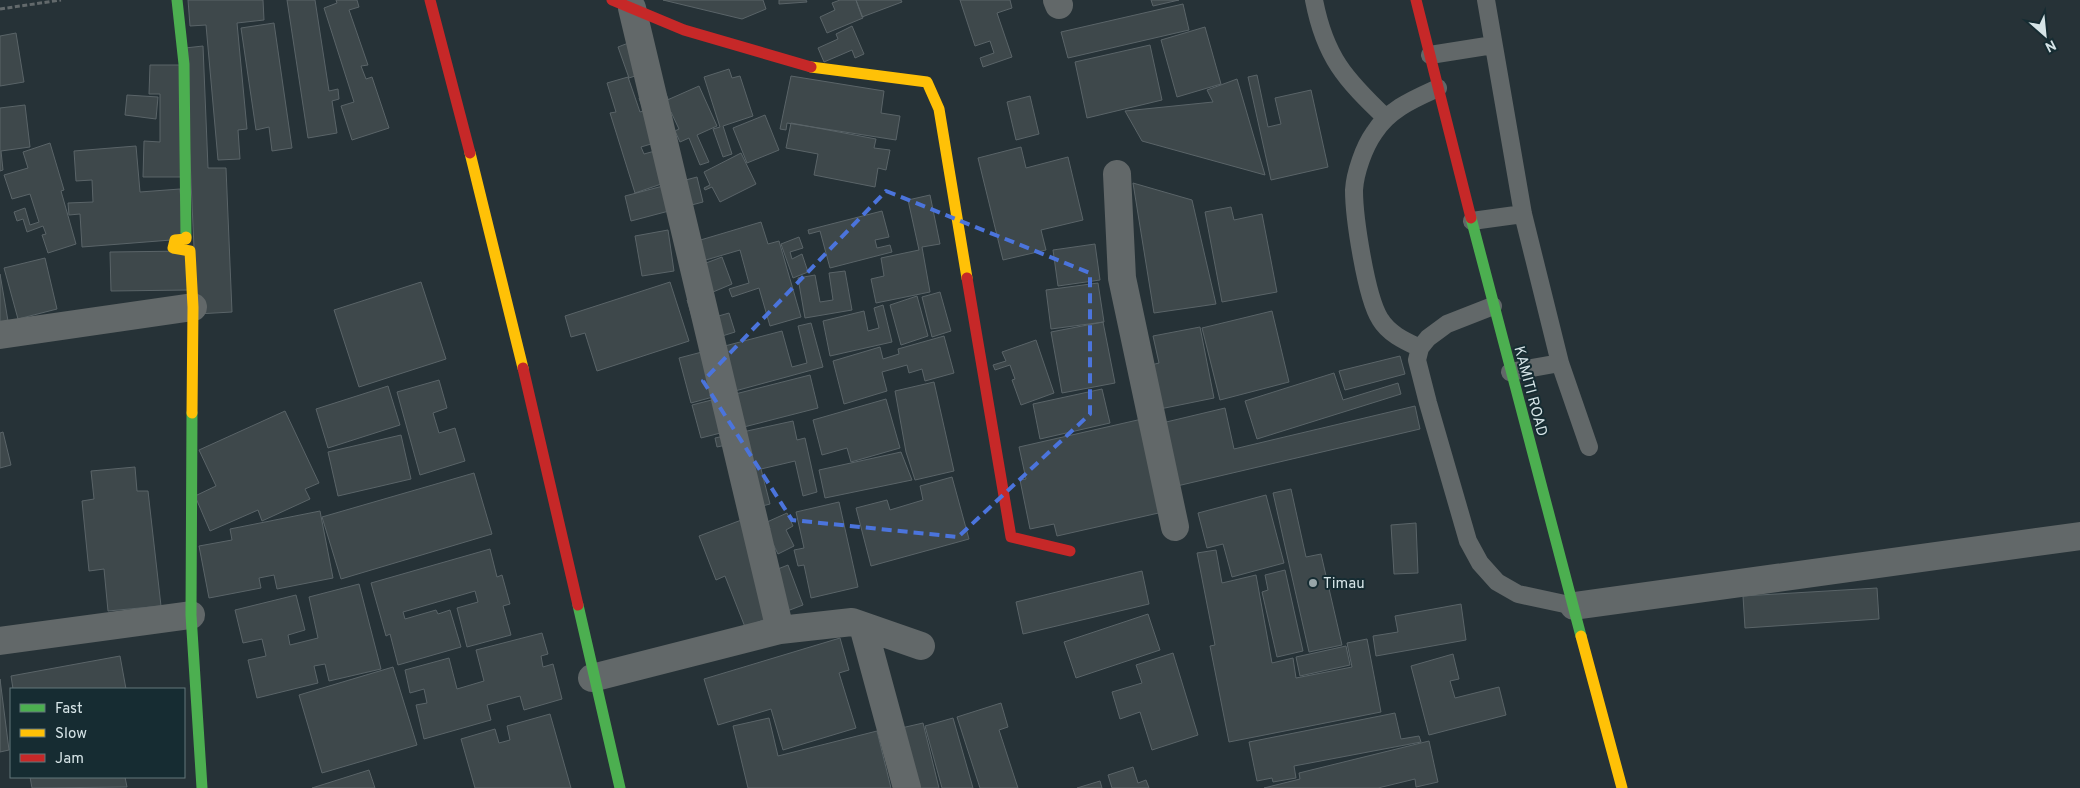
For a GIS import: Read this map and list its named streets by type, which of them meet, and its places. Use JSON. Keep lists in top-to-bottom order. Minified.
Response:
{"streets":{"street":["KAMITI ROAD"]},"places":["Timau"],"legend":["Fast","Slow","Jam"],"north":"bottom right"}
